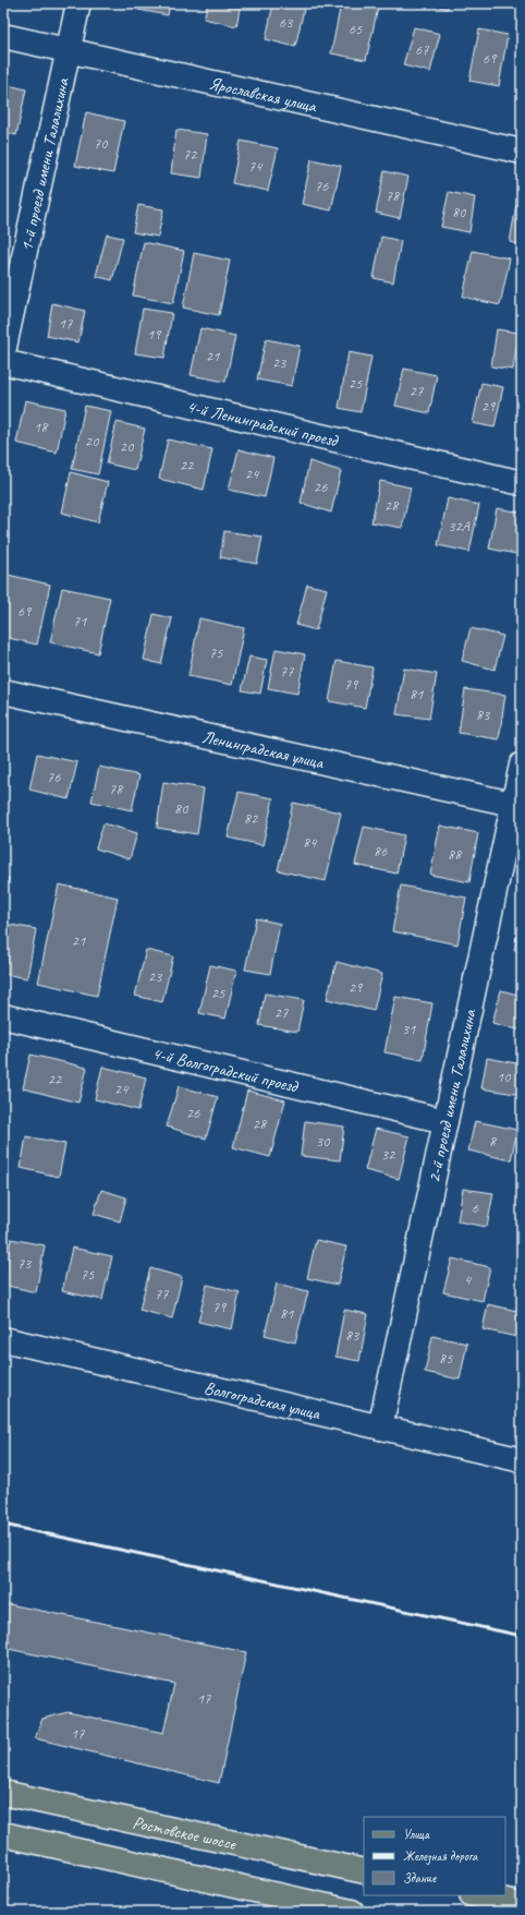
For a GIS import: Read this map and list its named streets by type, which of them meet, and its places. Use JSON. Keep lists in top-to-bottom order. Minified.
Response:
{"streets":{"main road":["Ростовское шоссе"],"street":["Ярославская улица","1-й проезд имени Талалихина","4-й Ленинградский проезд","Ленинградская улица","4-й Волгоградский проезд","2-й проезд имени Талалихина","Волгоградская улица"]},"crossings":[["Ярославская улица","1-й проезд имени Талалихина"],["Ленинградская улица","2-й проезд имени Талалихина"],["4-й Волгоградский проезд","2-й проезд имени Талалихина"],["2-й проезд имени Талалихина","Волгоградская улица"]],"house_numbers":["63","65","67","69","70","72","74","76","78","80","17","19","21","23","25","27","29","18","20","20","22","24","26","28","32А","69","71","75","77","79","81","83","76","78","80","82","84","86","88","21","23","29","25","27","31","10","22","24","26","28","30","8","32","6","73","75","4","77","79","81","83","85","17","17"],"legend":["Улица","Железная дорога","Здание"]}
